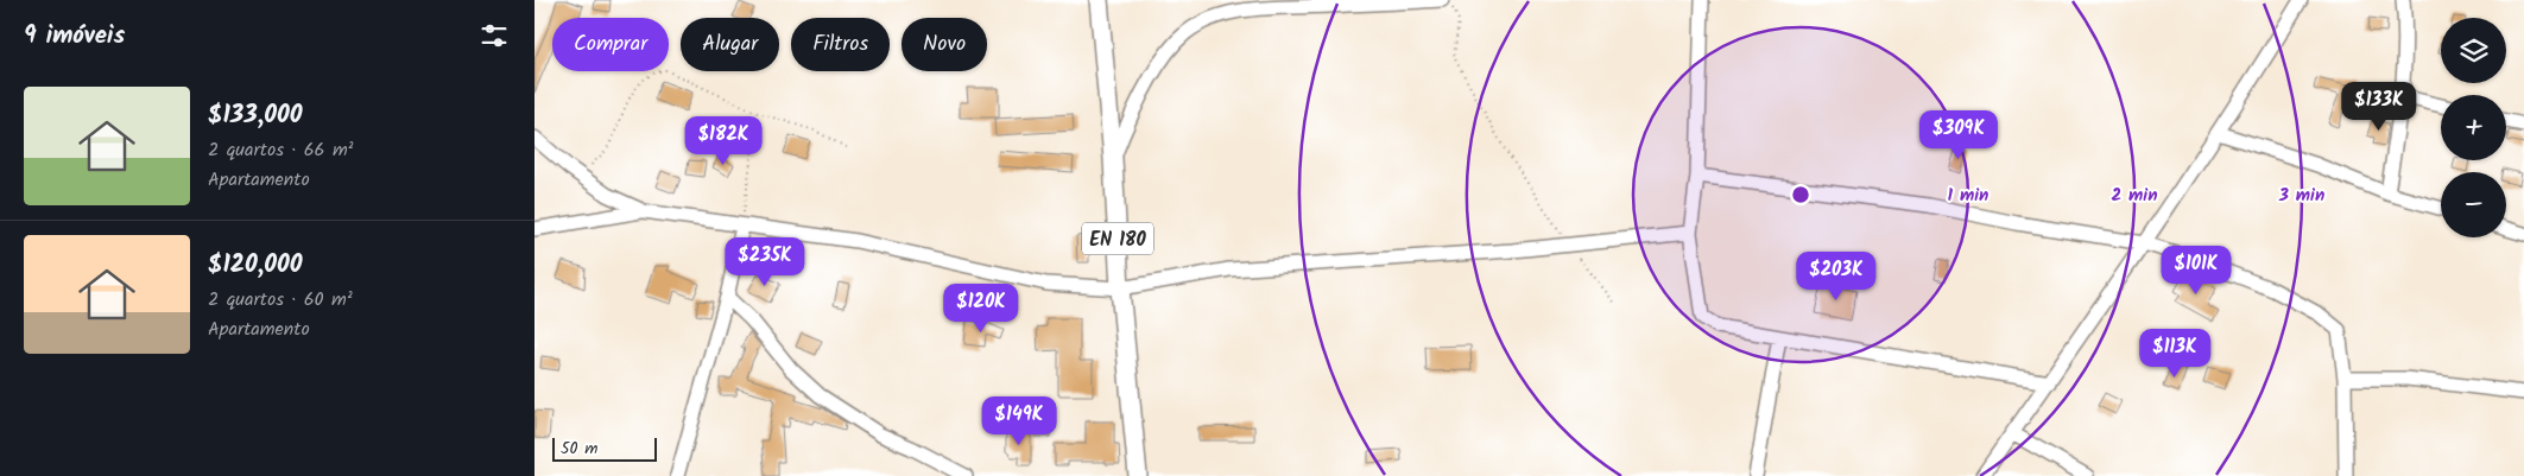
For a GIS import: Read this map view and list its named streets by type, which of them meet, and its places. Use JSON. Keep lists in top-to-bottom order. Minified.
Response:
{"streets":{"main road":["EN 180"]},"scale_bar":"50 m","page":{"heading":"9 imóveis","map_buttons":["+","−"],"chip":["Comprar","Alugar","Filtros","Novo"],"list":[{"name":"$133,000","note":"2 quartos · 66 m² · Apartamento"},{"name":"$120,000","note":"2 quartos · 60 m² · Apartamento"}],"price":["$133K","$309K","$182K","$235K","$101K","$203K","$120K","$113K","$149K"],"scale":"50 m"},"rings":["1 min","2 min","3 min"]}
